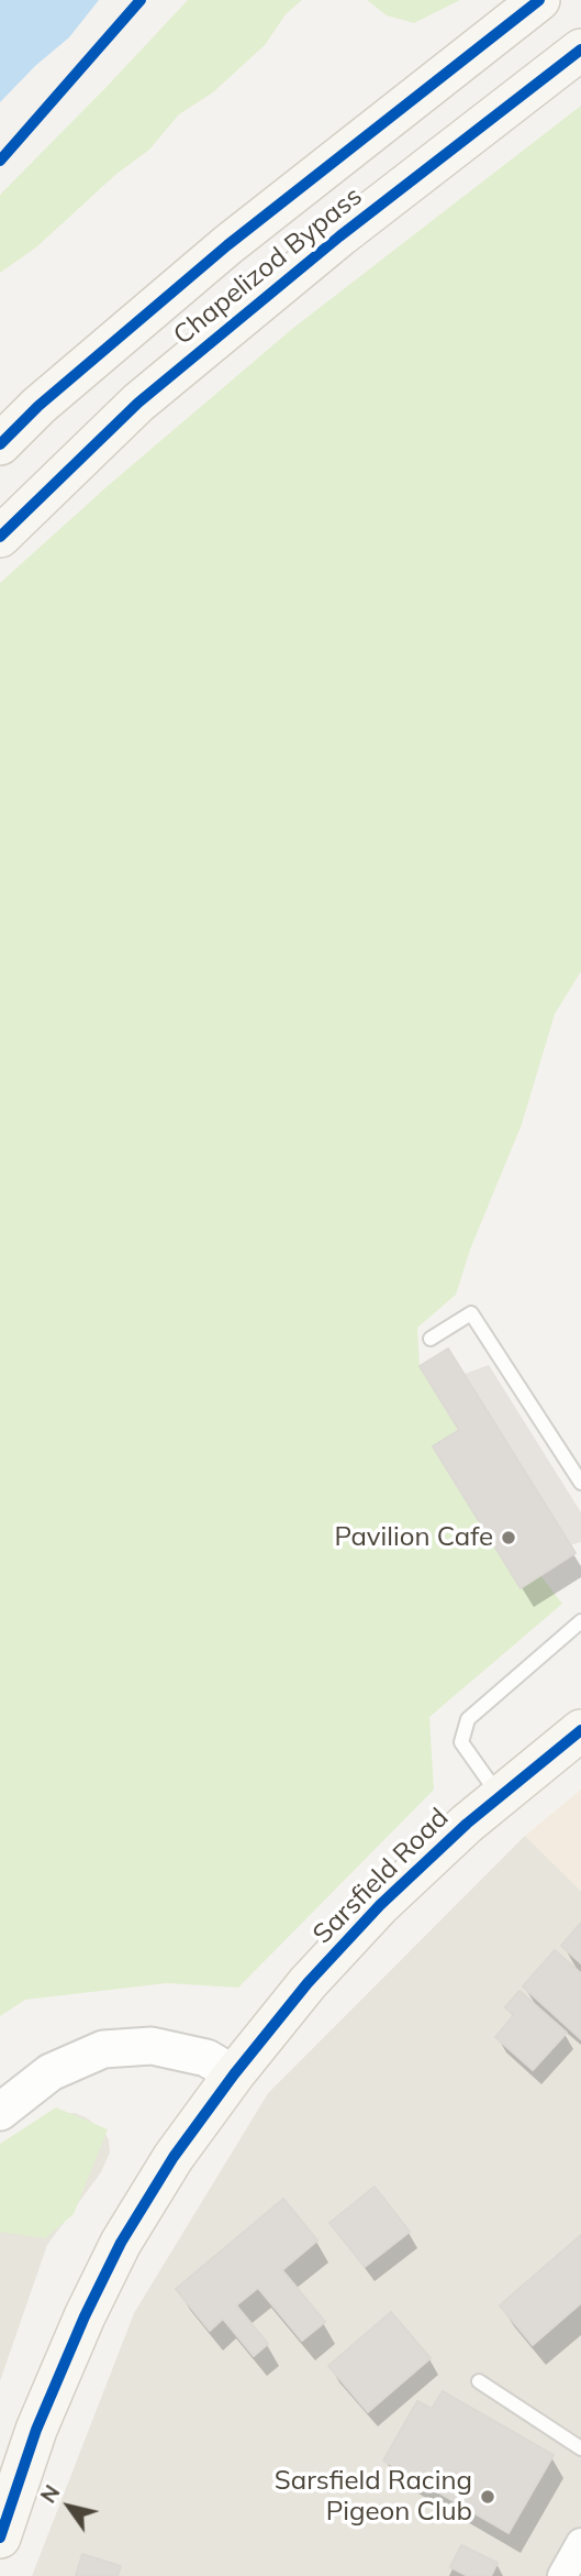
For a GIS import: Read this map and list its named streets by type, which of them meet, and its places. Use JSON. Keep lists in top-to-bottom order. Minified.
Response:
{"streets":{"main road":["Chapelizod Bypass","Sarsfield Road"]},"places":["Pavilion Cafe","Sarsfield Racing Pigeon Club"],"north":"top left"}
